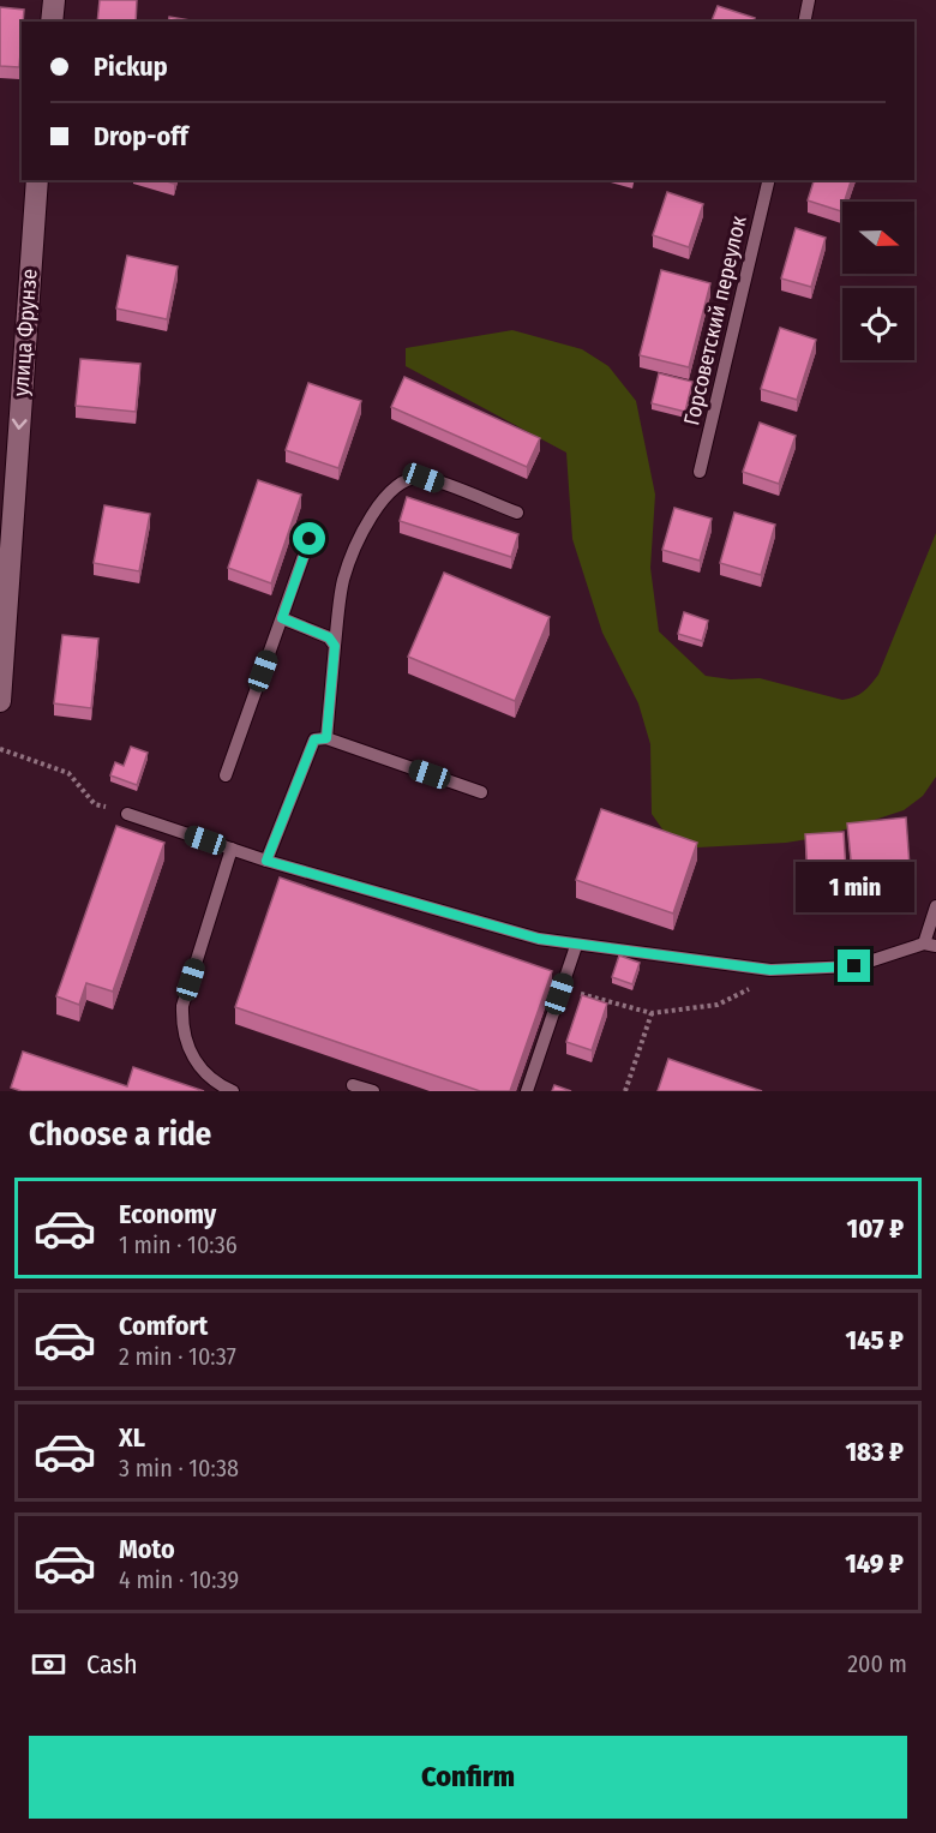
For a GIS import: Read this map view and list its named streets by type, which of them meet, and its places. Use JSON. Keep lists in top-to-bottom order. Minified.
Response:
{"streets":{"main road":["улица Фрунзе"],"lane":["Горсоветский переулок"]},"one_way":["улица Фрунзе"],"north":"right","page":{"banner":["Pickup","Drop-off"],"bubble":"1 min","heading":"Choose a ride","list":[{"name":"Economy","note":"1 min · 10:36","value":"107 ₽"},{"name":"Comfort","note":"2 min · 10:37","value":"145 ₽"},{"name":"XL","note":"3 min · 10:38","value":"183 ₽"},{"name":"Moto","note":"4 min · 10:39","value":"149 ₽"}],"pay":["Cash","200 m"],"buttons":"Confirm"}}
